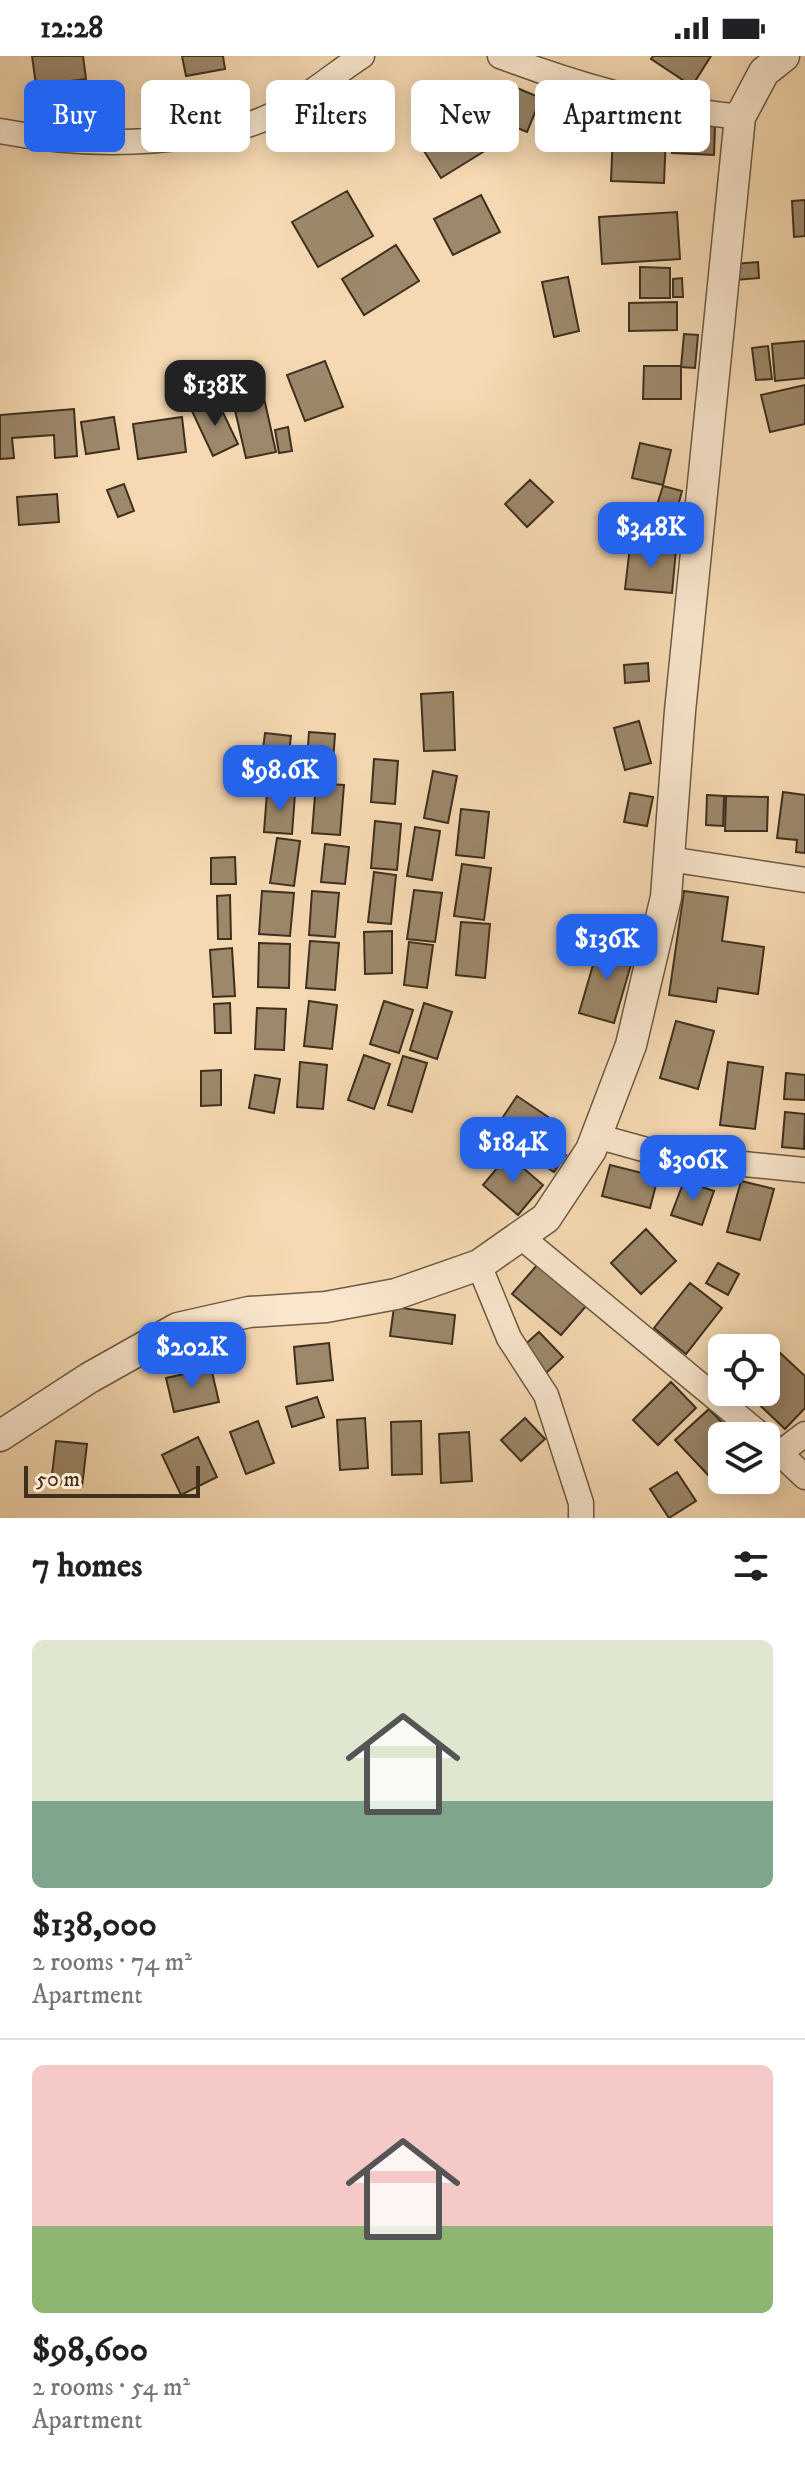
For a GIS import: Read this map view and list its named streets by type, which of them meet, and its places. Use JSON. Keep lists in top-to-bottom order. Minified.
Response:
{"scale_bar":"50 m","page":{"status":"12:28","chip":["Buy","Rent","Filters","New","Apartment"],"price":["$138K","$348K","$98.6K","$136K","$184K","$306K","$202K"],"scale":"50 m","heading":"7 homes","list":[{"name":"$138,000","note":"2 rooms · 74 m² · Apartment"},{"name":"$98,600","note":"2 rooms · 54 m² · Apartment"}]}}
